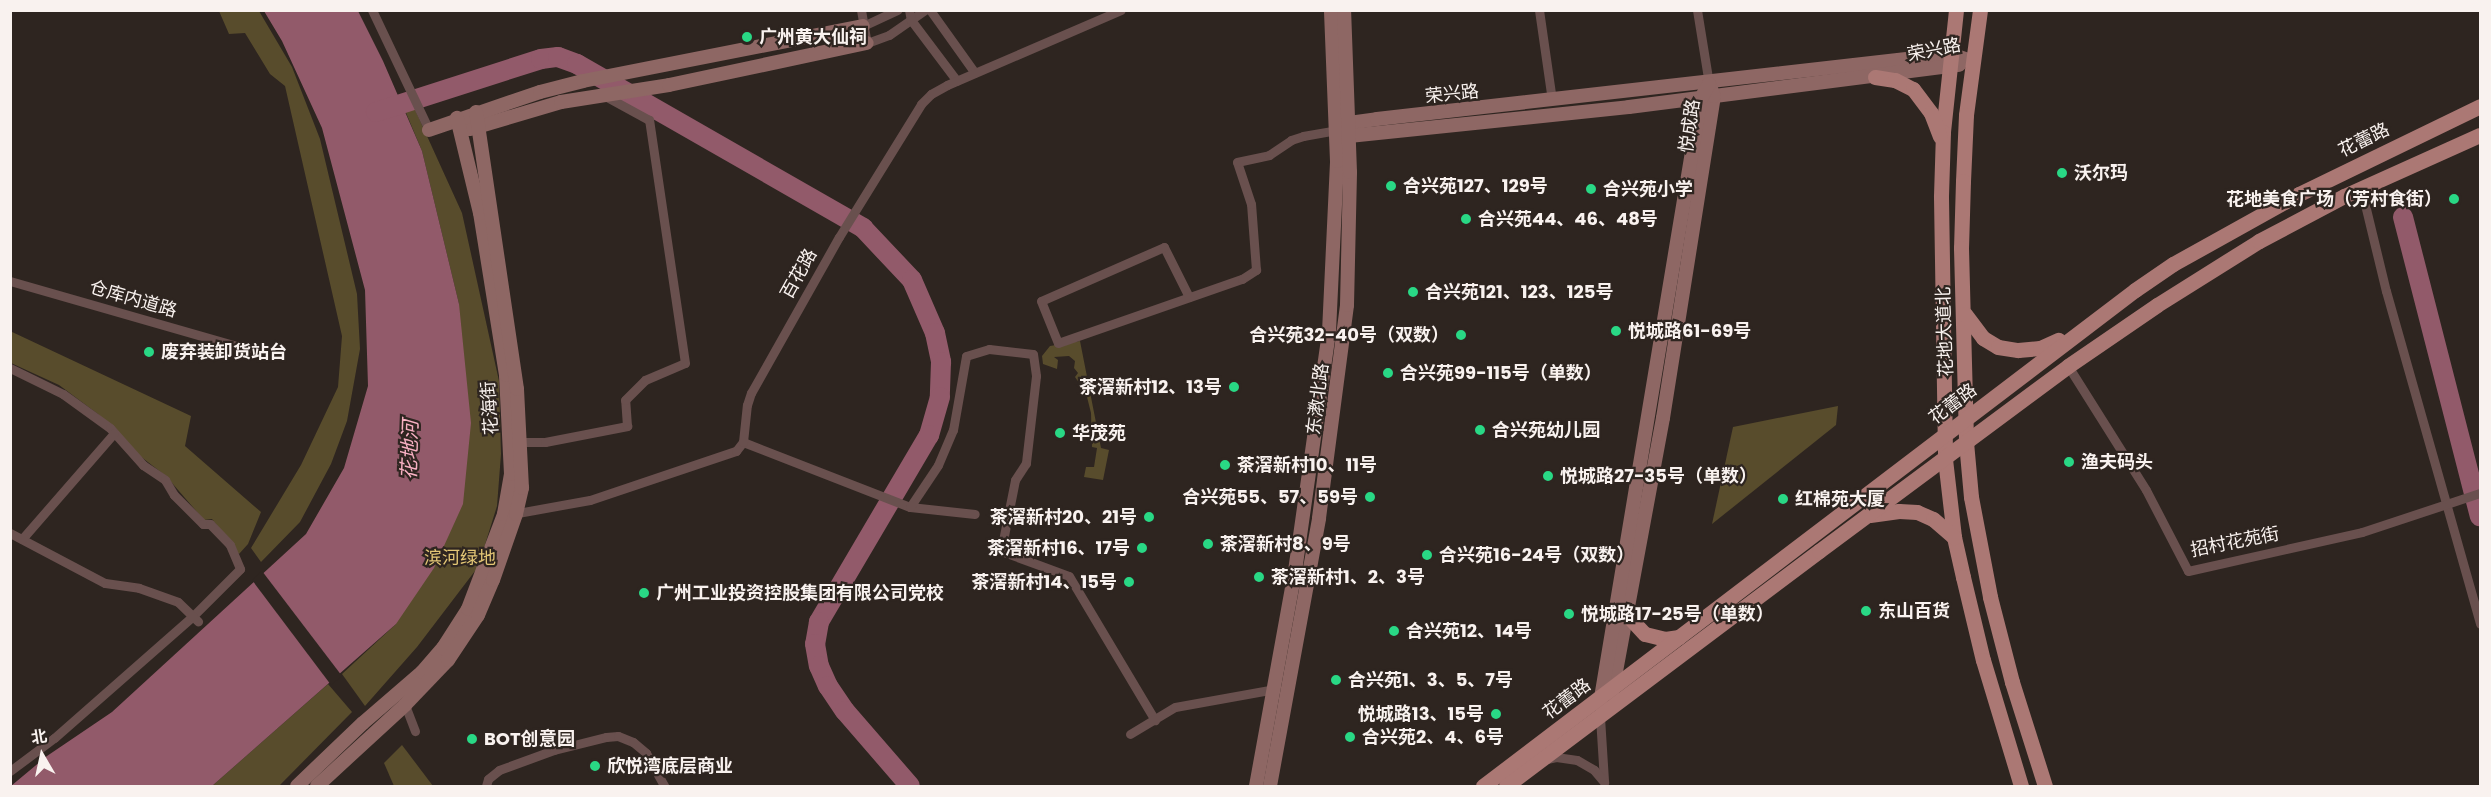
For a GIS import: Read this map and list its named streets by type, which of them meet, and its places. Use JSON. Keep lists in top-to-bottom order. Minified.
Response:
{"streets":{"main road":["花蕾路","花地大道北"],"street":["荣兴路","悦成路","百花路","仓库内道路","东漖北路","花海街","招村花苑街"]},"crossings":[["荣兴路","悦成路"],["荣兴路","花地大道北"],["荣兴路","东漖北路"],["悦成路","花蕾路"],["花蕾路","花地大道北"],["花蕾路","招村花苑街"]],"water":["花地河"],"parks":["滨河绿地"],"places":["广州黄大仙祠","沃尔玛","合兴苑127、129号","合兴苑小学","花地美食广场（芳村食街）","合兴苑44、46、48号","合兴苑121、123、125号","悦城路61-69号","合兴苑32-40号（双数）","废弃装卸货站台","合兴苑99-115号（单数）","茶滘新村12、13号","合兴苑幼儿园","华茂苑","渔夫码头","茶滘新村10、11号","悦城路27-35号（单数）","合兴苑55、57、59号","红棉苑大厦","茶滘新村20、21号","茶滘新村8、9号","茶滘新村16、17号","合兴苑16-24号（双数）","茶滘新村1、2、3号","茶滘新村14、15号","广州工业投资控股集团有限公司党校","东山百货","悦城路17-25号（单数）","合兴苑12、14号","合兴苑1、3、5、7号","悦城路13、15号","合兴苑2、4、6号","BOT创意园","欣悦湾底层商业"],"north":"top"}
